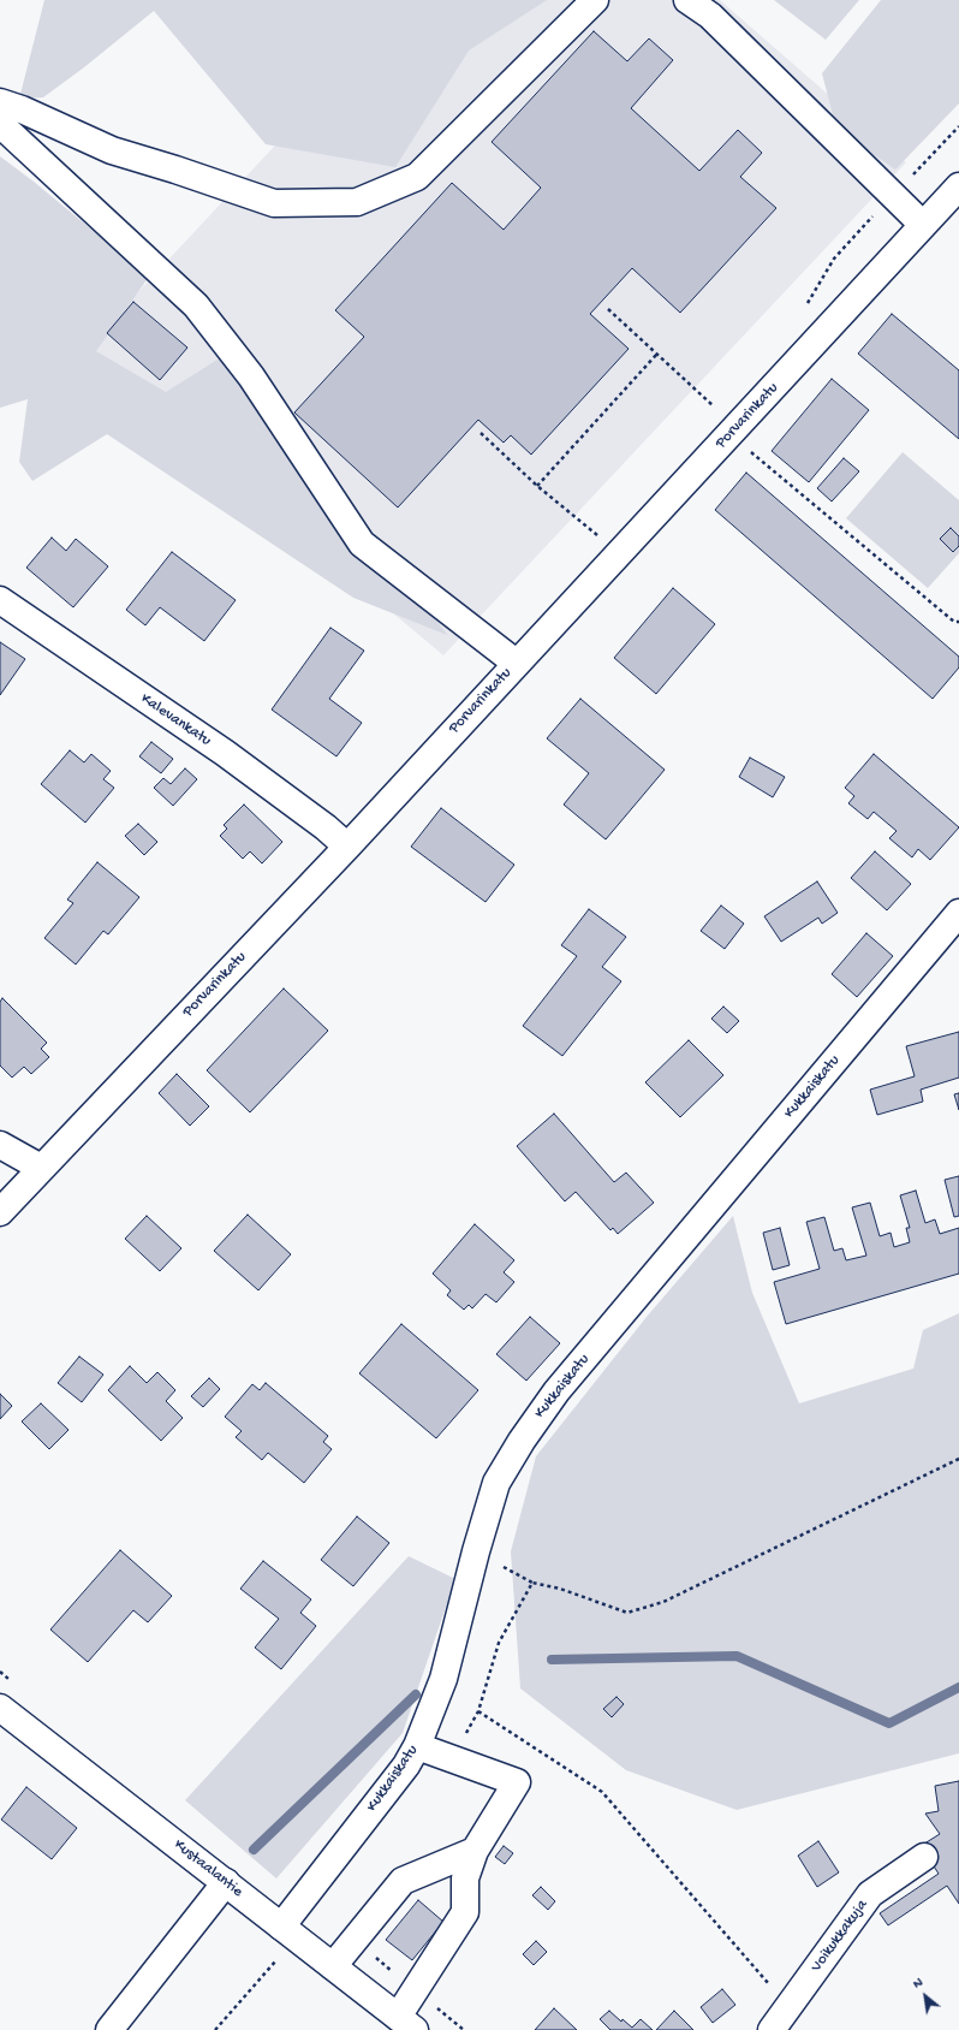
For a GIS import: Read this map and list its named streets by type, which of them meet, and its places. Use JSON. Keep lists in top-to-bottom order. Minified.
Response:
{"streets":{"street":["Porvarinkatu","Kalevankatu","Kukkaiskatu","Kustaalantie","Voikukkakuja"]},"crossings":[["Porvarinkatu","Kalevankatu"],["Kukkaiskatu","Kustaalantie"]],"north":"top left"}
